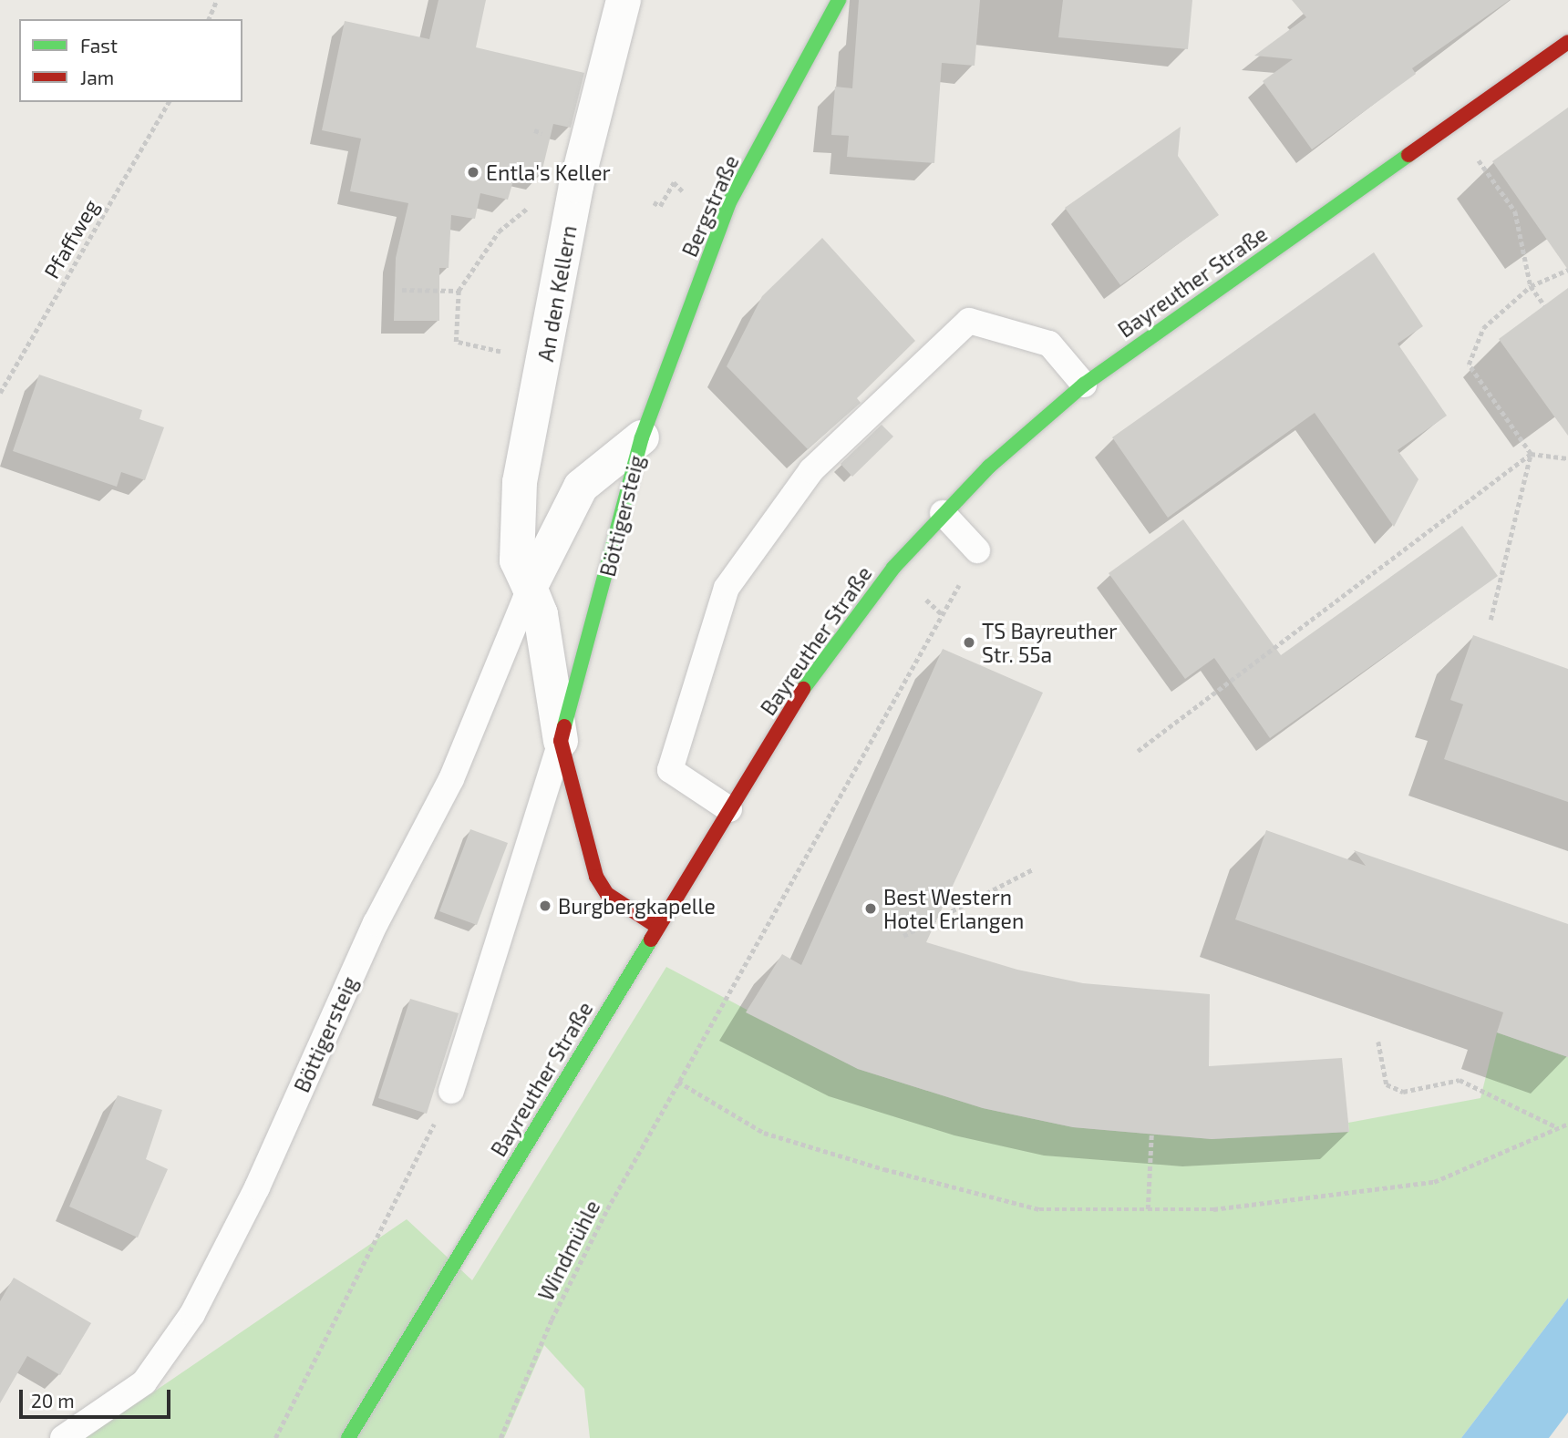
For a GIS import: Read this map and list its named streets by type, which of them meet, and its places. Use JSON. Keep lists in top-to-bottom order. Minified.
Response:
{"streets":{"street":["Bergstraße","Bayreuther Straße","An den Kellern","Böttigersteig"],"path":["Pfaffweg","Windmühle"]},"crossings":[["Bergstraße","Böttigersteig"],["Bayreuther Straße","Böttigersteig"],["An den Kellern","Böttigersteig"]],"places":["Entla's Keller","TS Bayreuther Str. 55a","Burgbergkapelle","Best Western Hotel Erlangen"],"legend":["Fast","Jam"],"scale_bar":"20 m"}
